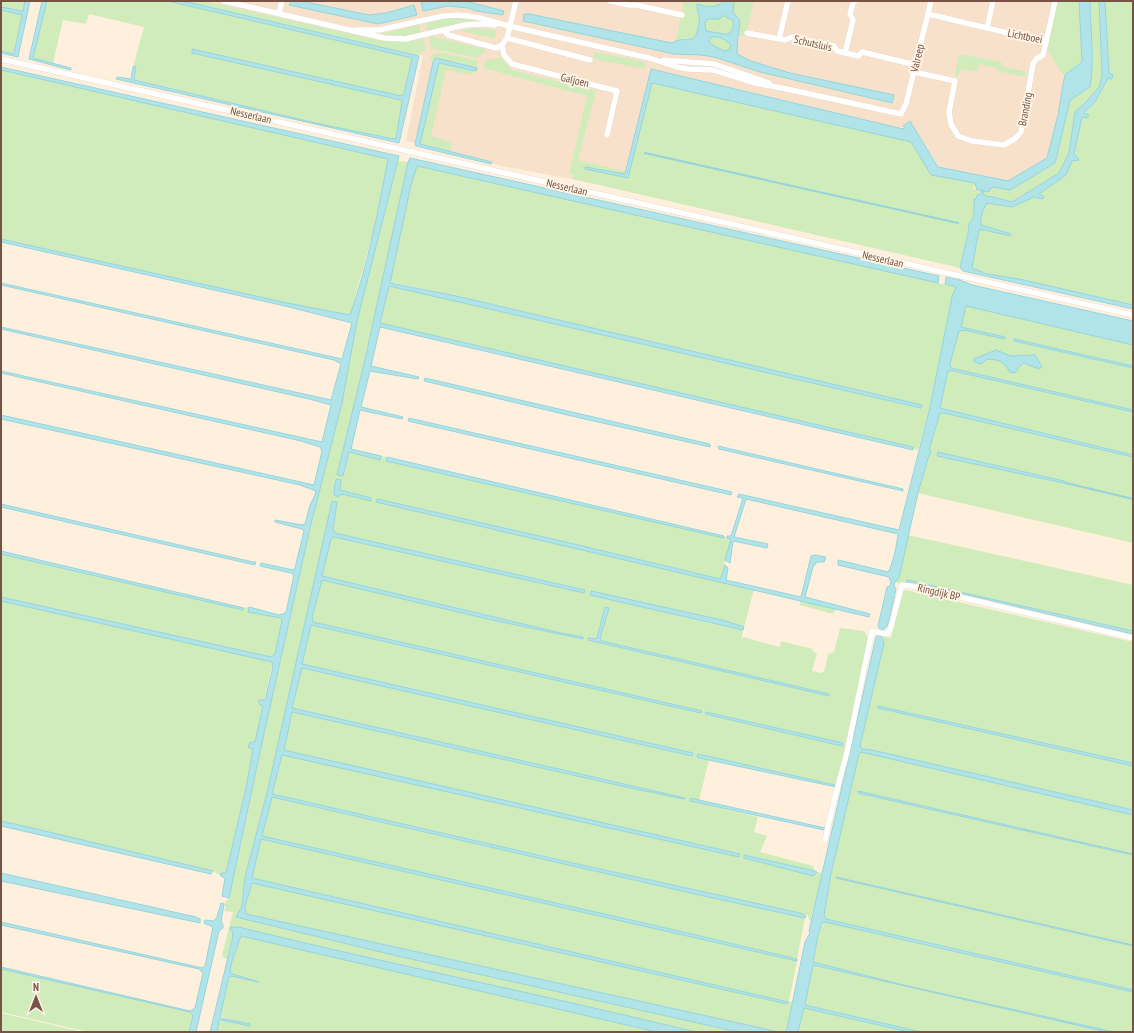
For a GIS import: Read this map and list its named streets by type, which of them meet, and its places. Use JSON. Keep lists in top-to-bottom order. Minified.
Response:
{"streets":{"street":["Lichtboei","Schutsluis","Valreep","Galjoen","Branding","Nesserlaan","Ringdijk BP"]},"crossings":[["Lichtboei","Valreep"],["Lichtboei","Branding"],["Schutsluis","Valreep"],["Valreep","Branding"]],"north":"top"}
